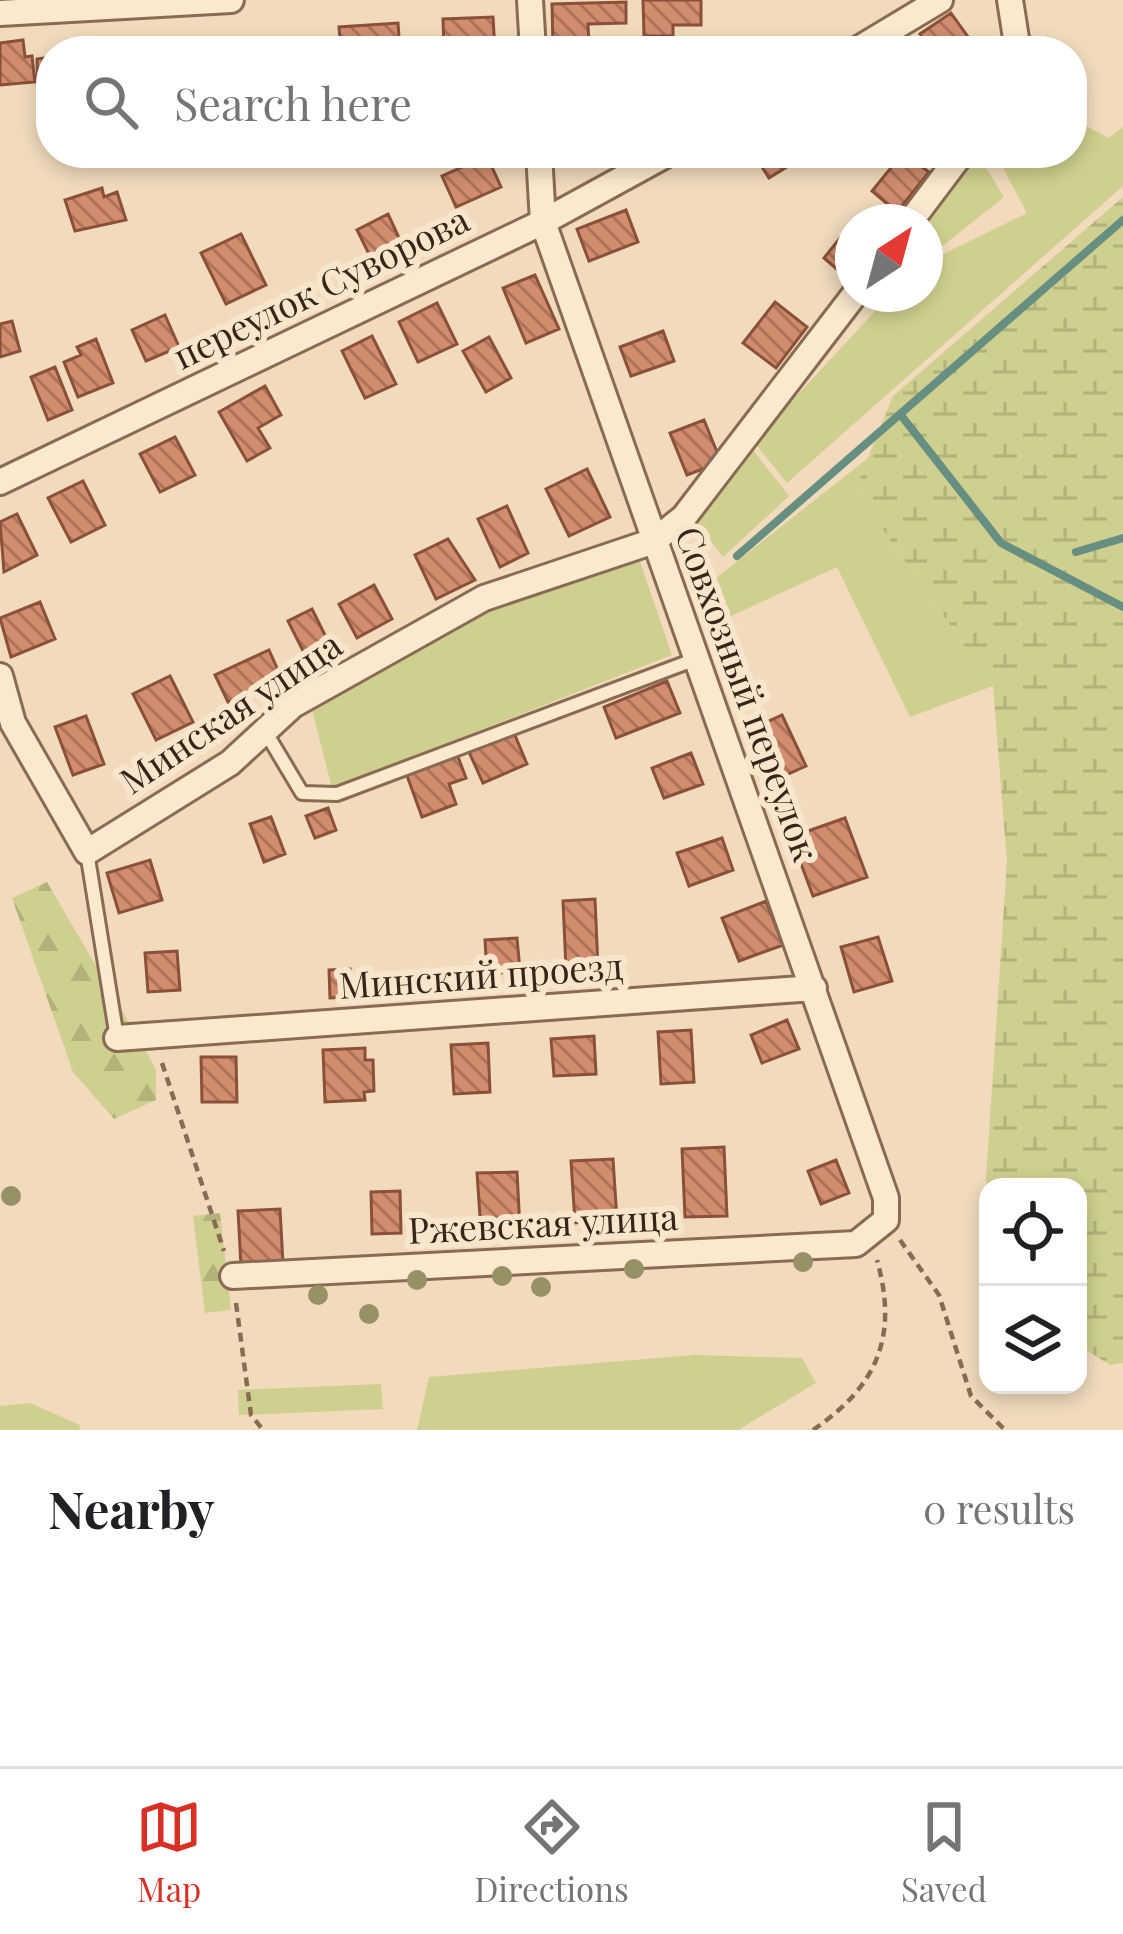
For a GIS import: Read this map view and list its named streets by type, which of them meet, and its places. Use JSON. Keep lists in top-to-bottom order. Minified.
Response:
{"streets":{"street":["переулок Суворова","Совхозный переулок","Минская улица","Минский проезд","Ржевская улица"]},"crossings":[["переулок Суворова","Совхозный переулок"],["Совхозный переулок","Минская улица"],["Совхозный переулок","Минский проезд"],["Совхозный переулок","Ржевская улица"]],"north":"top right","page":{"search":"Search here","heading":["Nearby","0 results"],"nav":["Map","Directions","Saved"]}}
